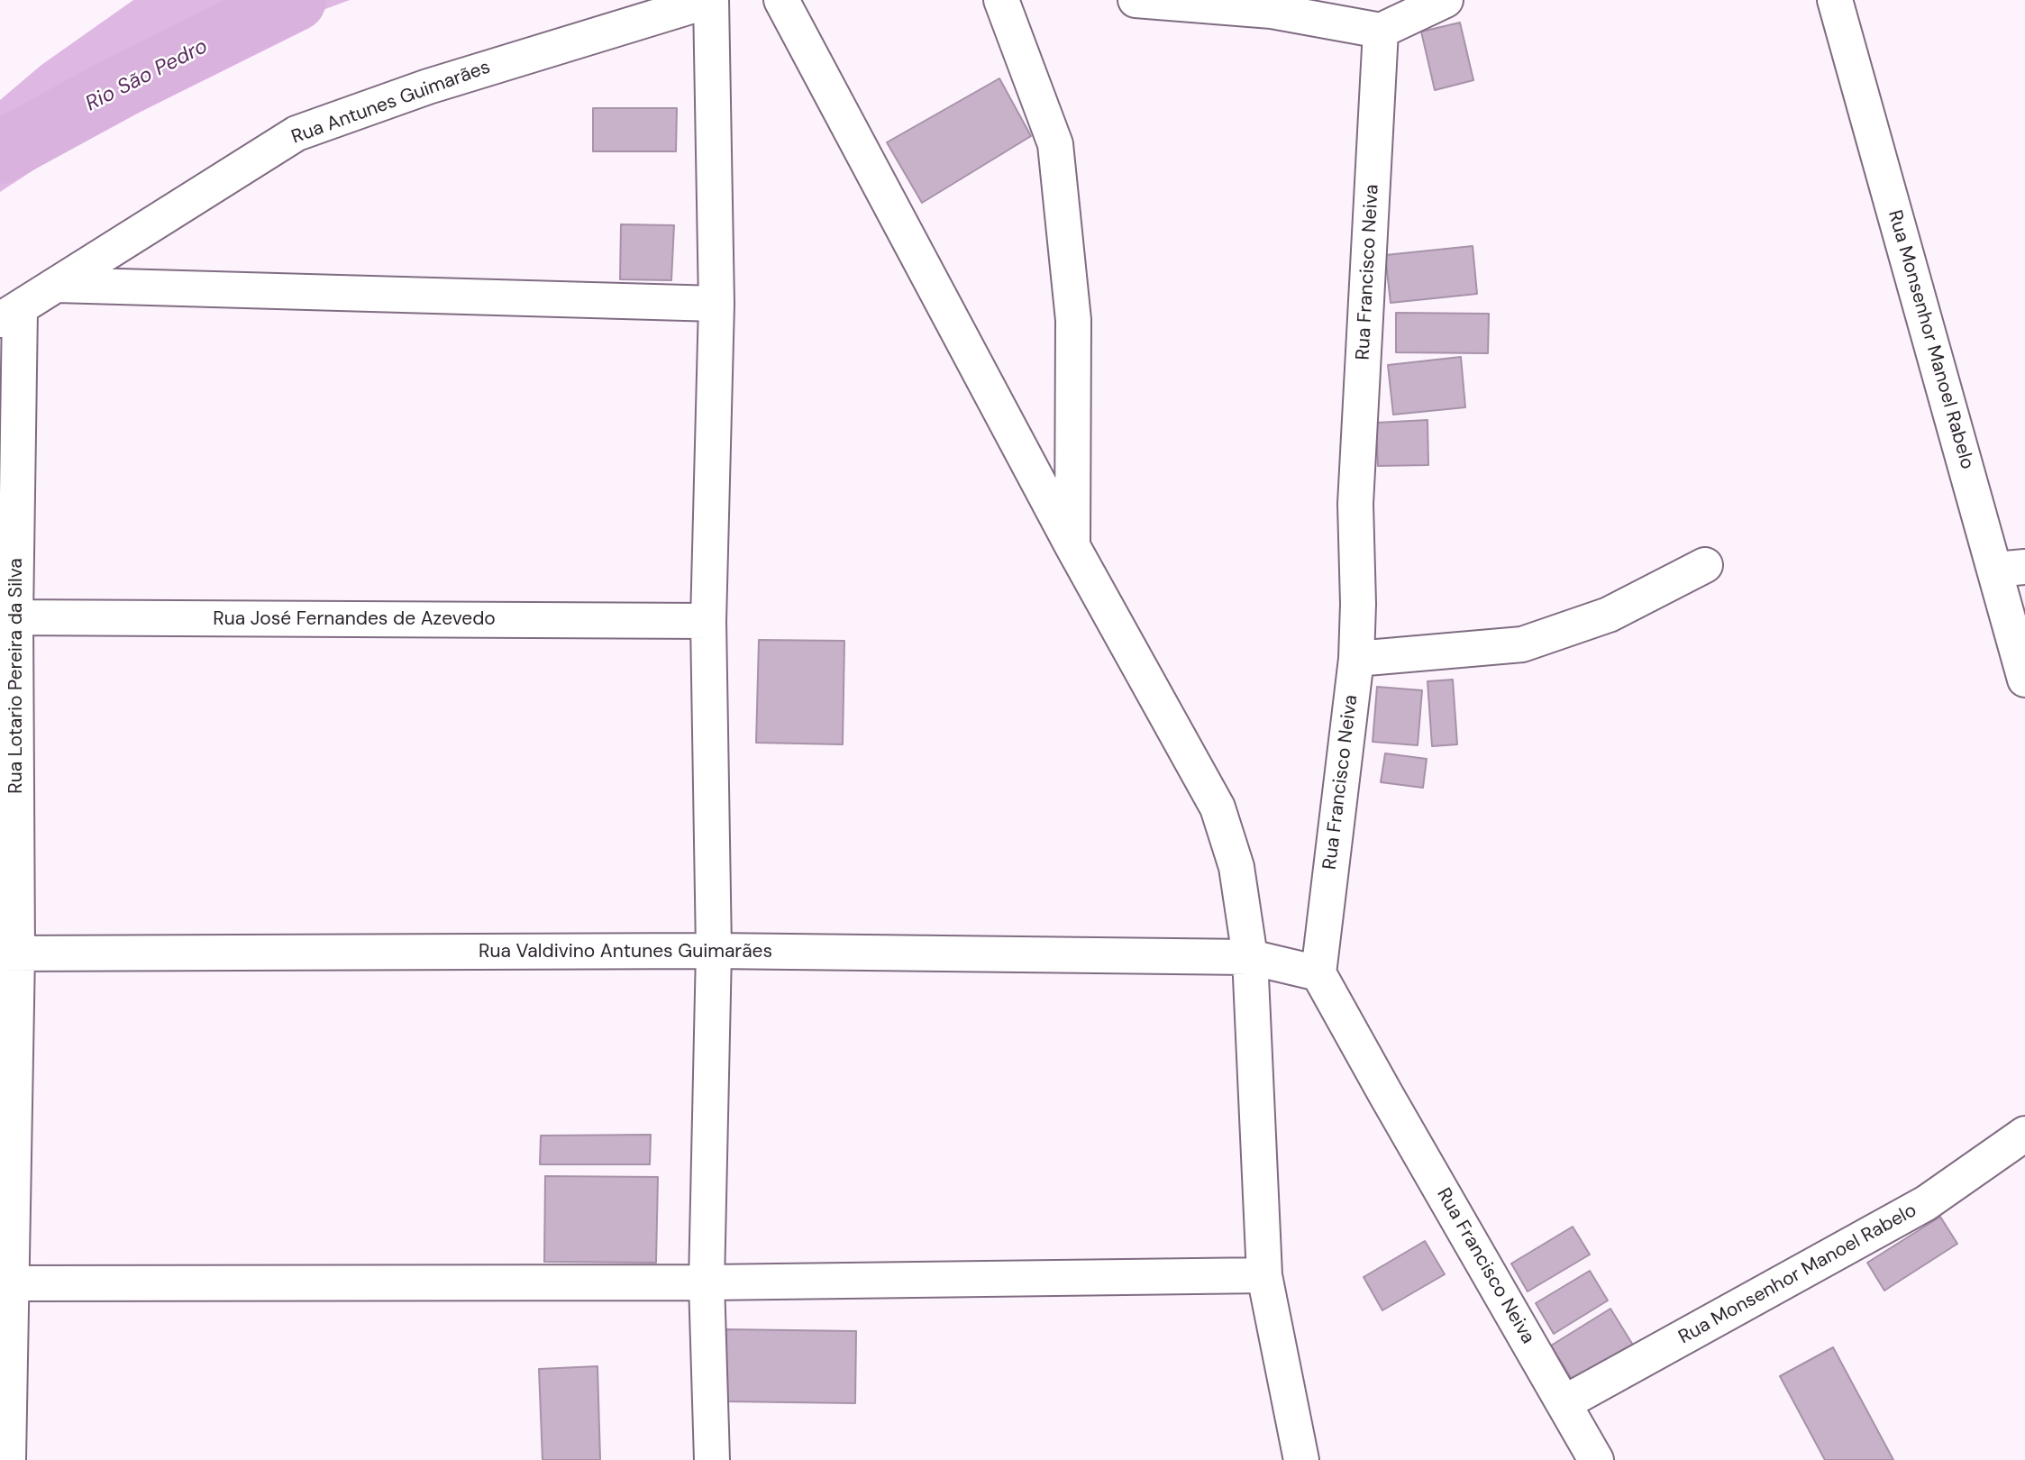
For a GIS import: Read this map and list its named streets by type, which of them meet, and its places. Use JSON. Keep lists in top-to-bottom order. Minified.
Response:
{"streets":{"street":["Rua Antunes Guimarães","Rua Francisco Neiva","Rua Monsenhor Manoel Rabelo","Rua José Fernandes de Azevedo","Rua Lotario Pereira da Silva","Rua Valdivino Antunes Guimarães"]},"crossings":[["Rua Antunes Guimarães","Rua Lotario Pereira da Silva"],["Rua Francisco Neiva","Rua Monsenhor Manoel Rabelo"],["Rua Francisco Neiva","Rua Valdivino Antunes Guimarães"],["Rua José Fernandes de Azevedo","Rua Lotario Pereira da Silva"],["Rua Lotario Pereira da Silva","Rua Valdivino Antunes Guimarães"]],"water":["Rio São Pedro"]}
